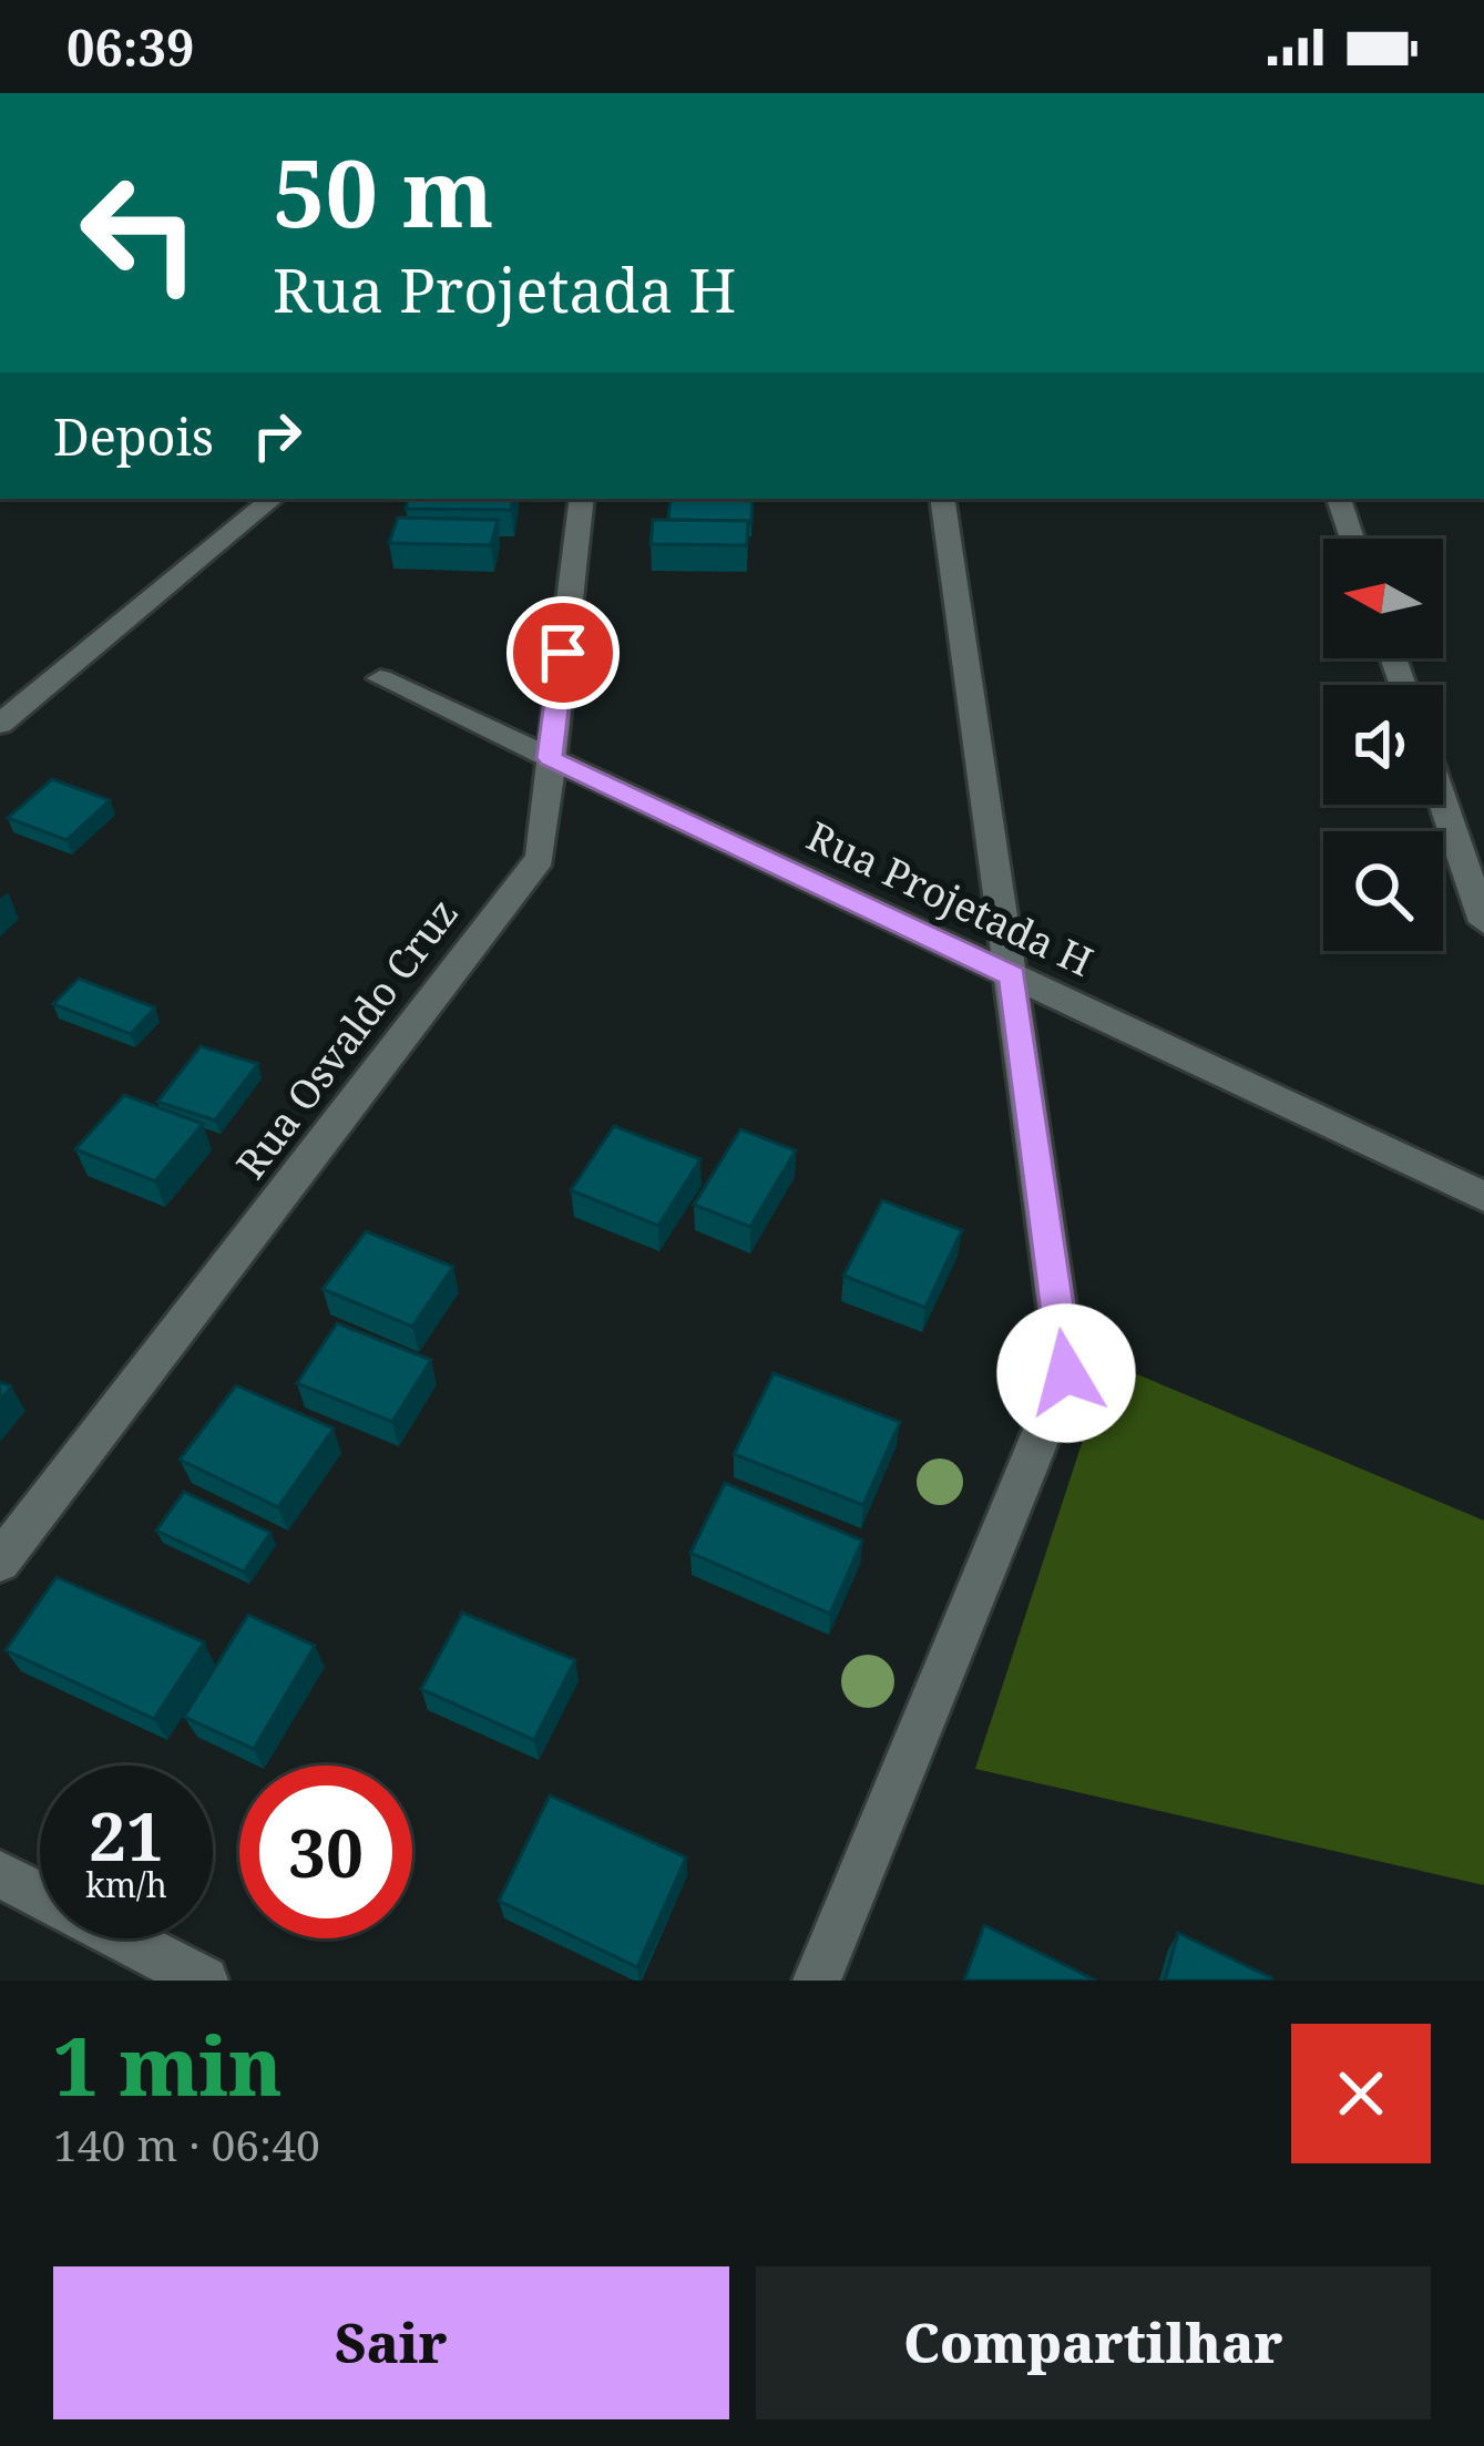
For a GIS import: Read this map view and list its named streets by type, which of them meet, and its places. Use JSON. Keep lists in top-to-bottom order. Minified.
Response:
{"streets":{"street":["Rua Projetada H","Rua Osvaldo Cruz"]},"crossings":[["Rua Projetada H","Rua Osvaldo Cruz"]],"north":"left","page":{"status":"06:39","turn":["50 m","Rua Projetada H"],"then":"Depois","speed":"21 km/h","limit":"30","heading":["1 min","140 m · 06:40"],"buttons":["Sair","Compartilhar"]}}
